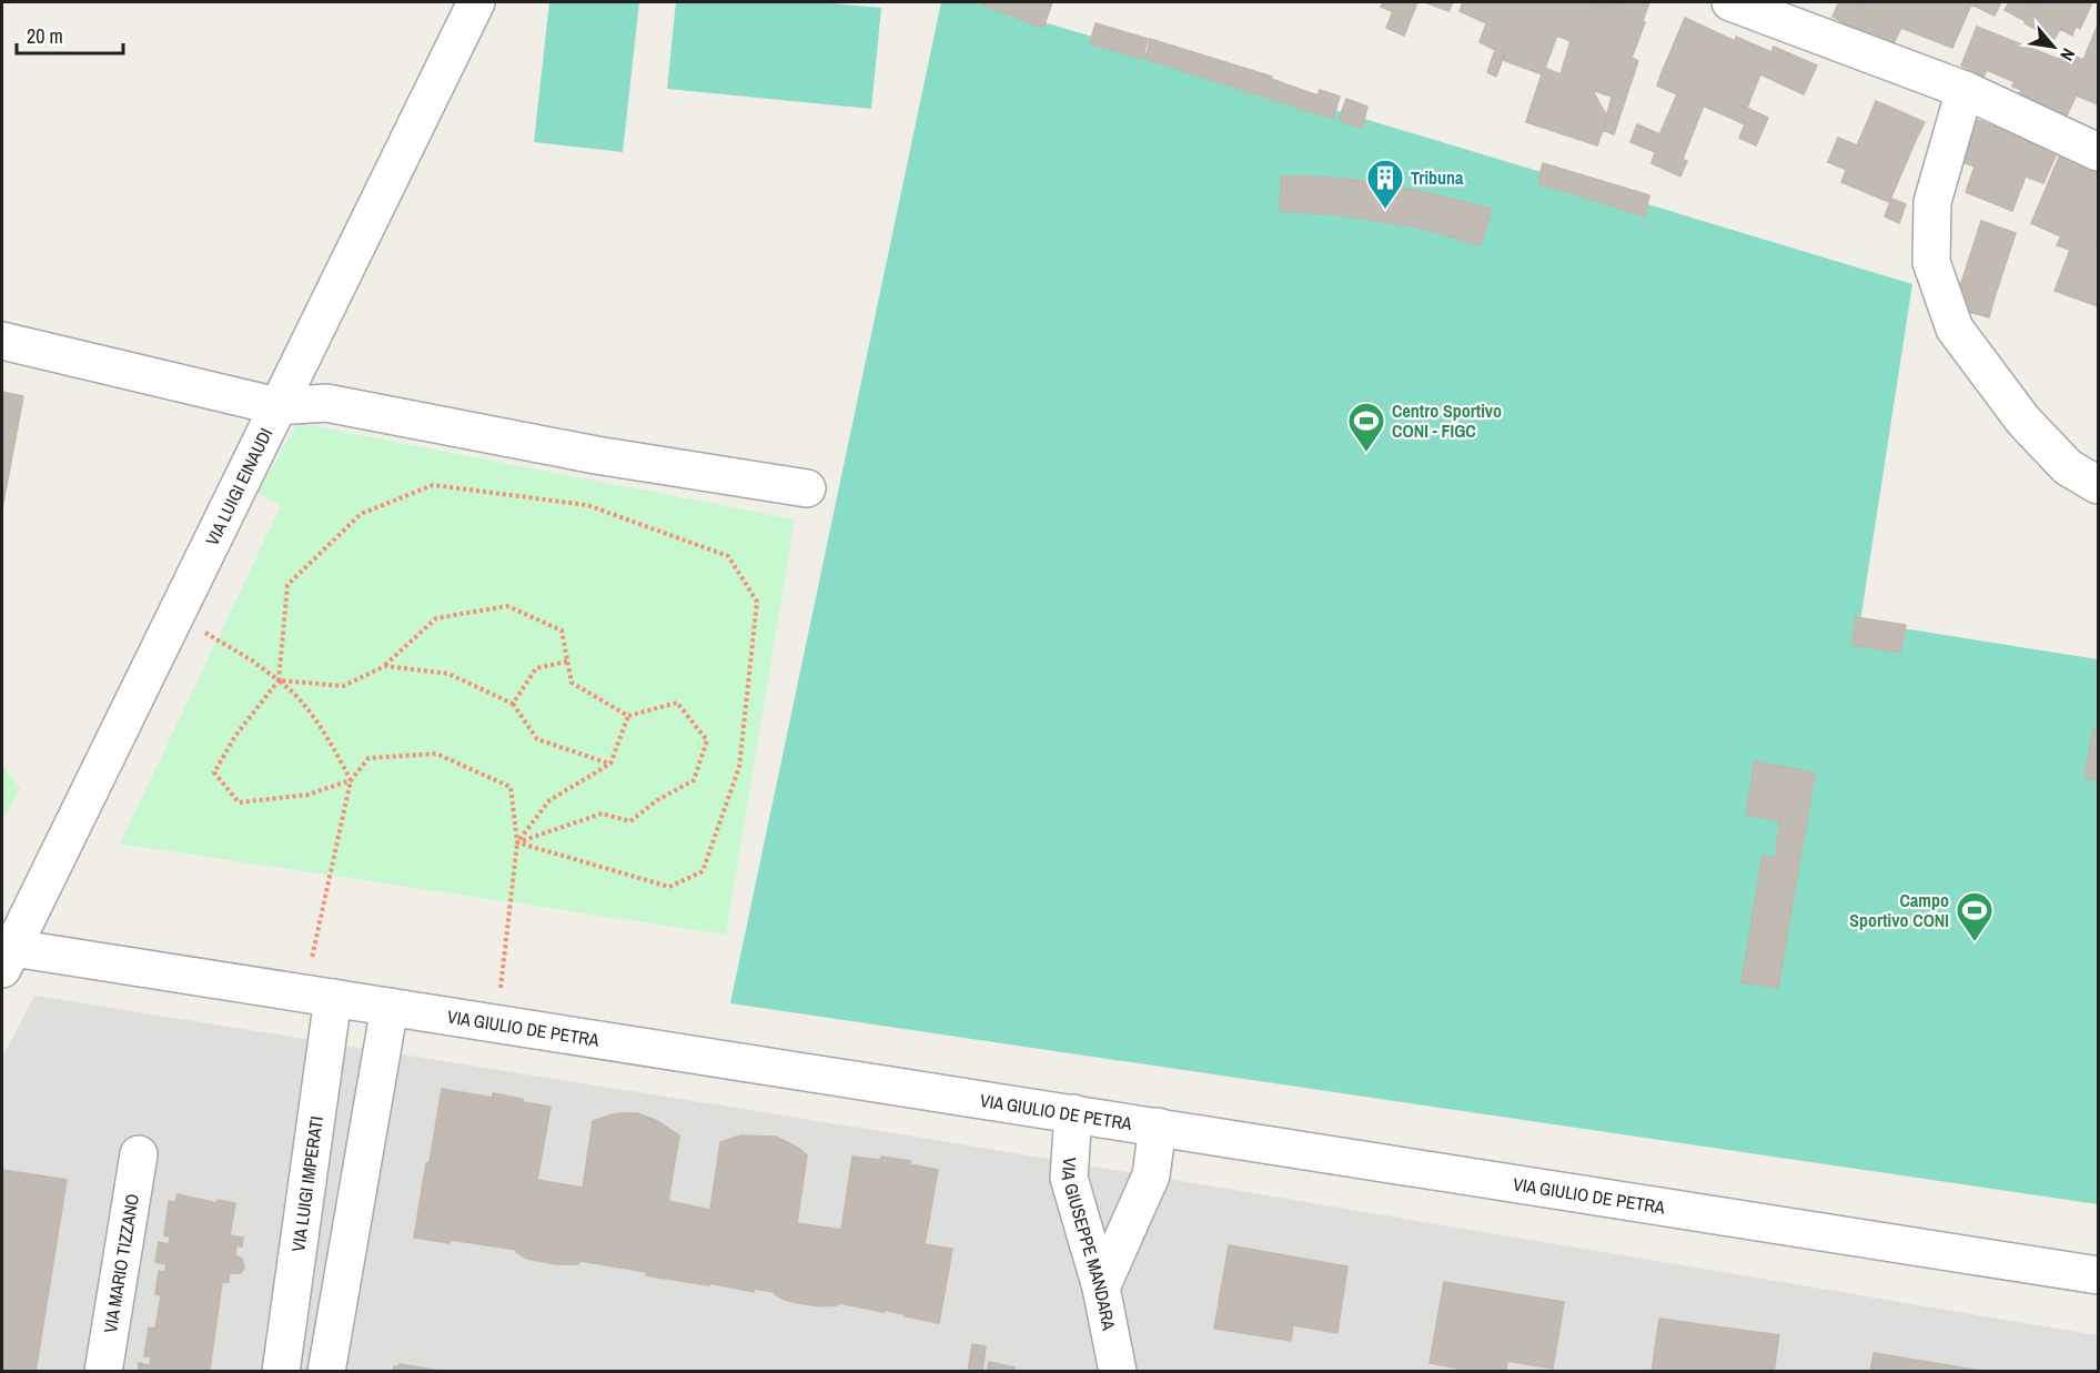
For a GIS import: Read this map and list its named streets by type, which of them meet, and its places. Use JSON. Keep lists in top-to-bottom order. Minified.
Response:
{"streets":{"street":["VIA LUIGI EINAUDI","VIA GIULIO DE PETRA","VIA LUIGI IMPERATI","VIA GIUSEPPE MANDARA","VIA MARIO TIZZANO"]},"crossings":[["VIA LUIGI EINAUDI","VIA GIULIO DE PETRA"],["VIA GIULIO DE PETRA","VIA LUIGI IMPERATI"],["VIA GIULIO DE PETRA","VIA GIUSEPPE MANDARA"]],"places":{"building":["Tribuna"],"sports":["Centro Sportivo CONI - FIGC","Campo Sportivo CONI"]},"scale_bar":"20 m","north":"bottom right"}
